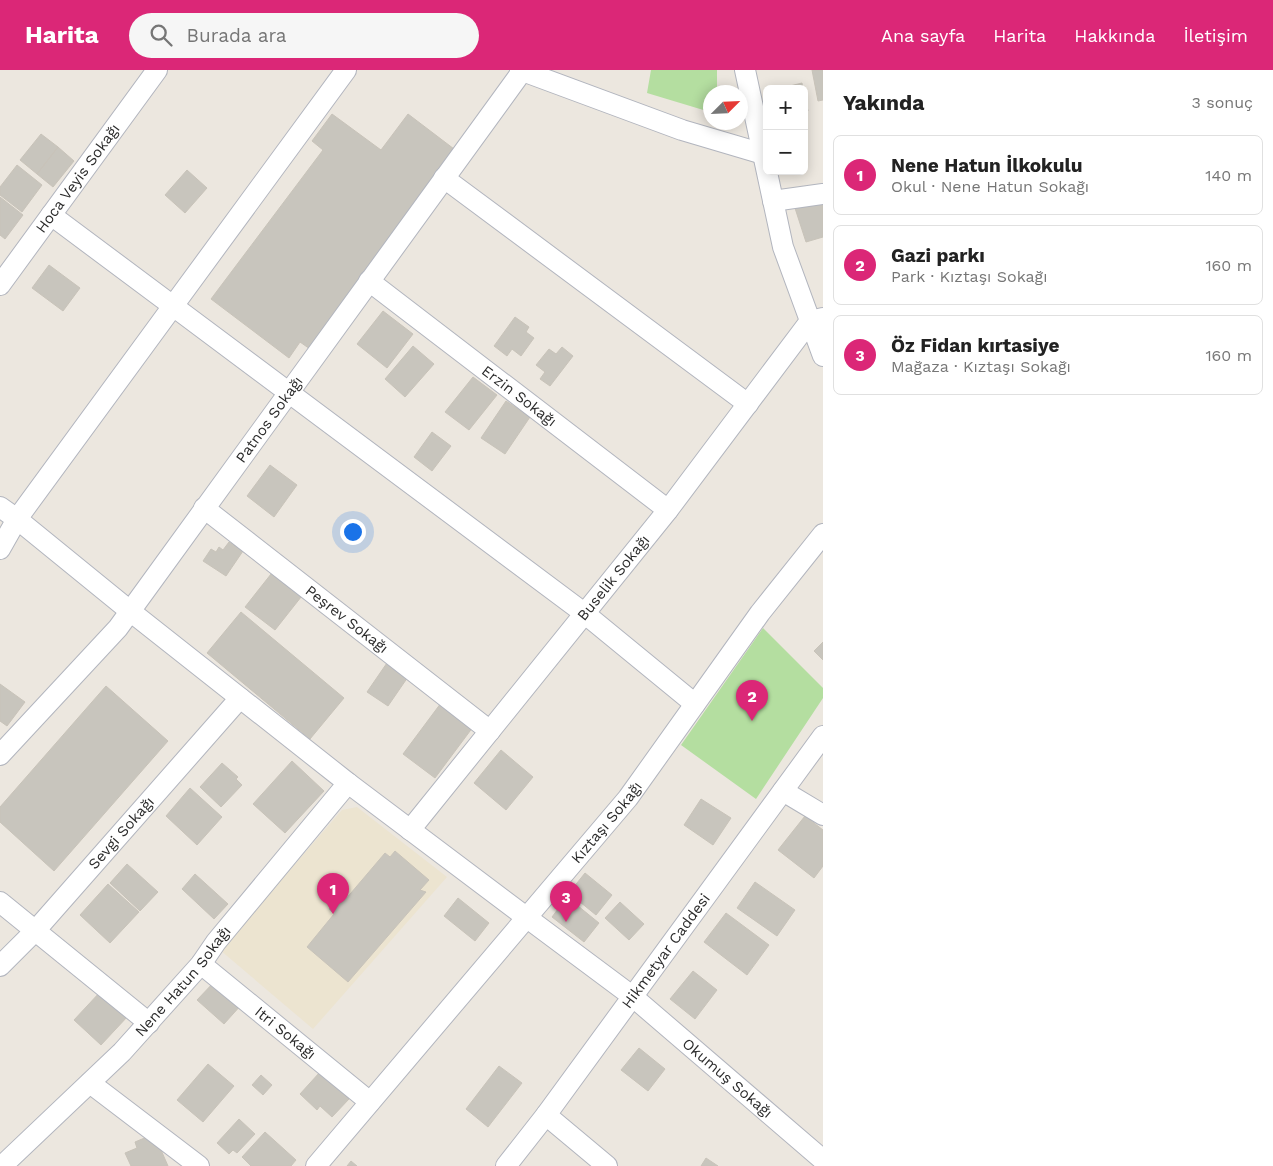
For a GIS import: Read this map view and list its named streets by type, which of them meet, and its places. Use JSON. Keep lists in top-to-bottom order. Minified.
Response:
{"streets":{"street":["Hoca Veyis Sokağı","Erzin Sokağı","Patnos Sokağı","Buselik Sokağı","Peşrev Sokağı","Kıztaşı Sokağı","Sevgi Sokağı","Hikmetyar Caddesi","Nene Hatun Sokağı","Itri Sokağı","Okumuş Sokağı"]},"crossings":[["Erzin Sokağı","Patnos Sokağı"],["Erzin Sokağı","Buselik Sokağı"],["Patnos Sokağı","Peşrev Sokağı"],["Patnos Sokağı","Okumuş Sokağı"],["Buselik Sokağı","Peşrev Sokağı"],["Buselik Sokağı","Okumuş Sokağı"],["Kıztaşı Sokağı","Itri Sokağı"],["Kıztaşı Sokağı","Okumuş Sokağı"],["Sevgi Sokağı","Okumuş Sokağı"],["Hikmetyar Caddesi","Okumuş Sokağı"],["Nene Hatun Sokağı","Itri Sokağı"],["Nene Hatun Sokağı","Okumuş Sokağı"]],"north":"top right","page":{"header":"Harita","search":"Burada ara","nav":["Ana sayfa","Harita","Hakkında","İletişim"],"heading":["Yakında","3 sonuç"],"map_buttons":["+","−"],"list":[{"mark":"1","name":"Nene Hatun İlkokulu","note":"Okul · Nene Hatun Sokağı","value":"140 m"},{"mark":"2","name":"Gazi parkı","note":"Park · Kıztaşı Sokağı","value":"160 m"},{"mark":"3","name":"Öz Fidan kırtasiye","note":"Mağaza · Kıztaşı Sokağı","value":"160 m"}],"pins":["2","1","3"]}}
